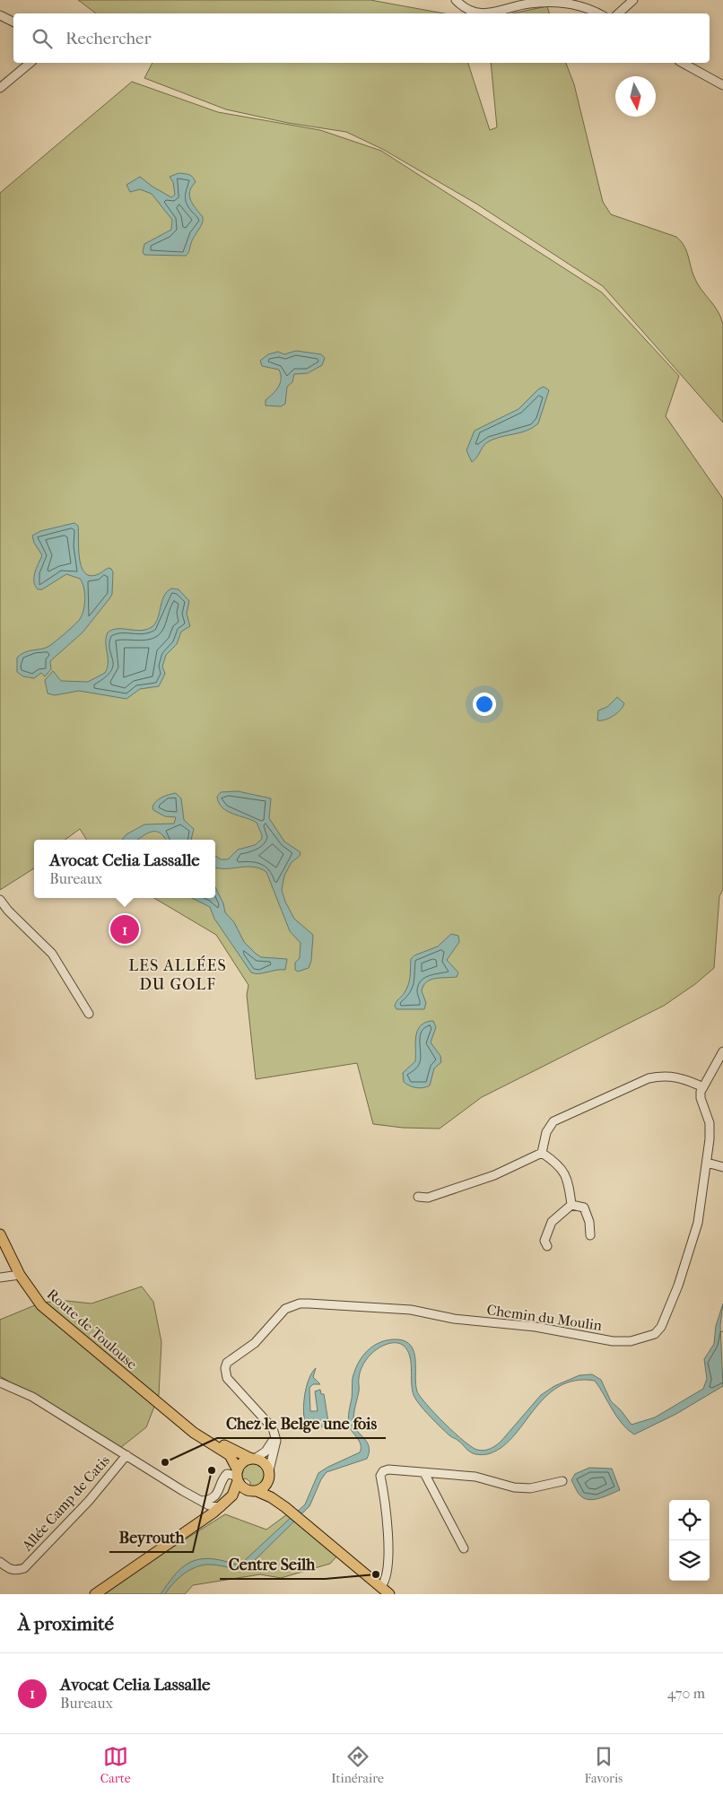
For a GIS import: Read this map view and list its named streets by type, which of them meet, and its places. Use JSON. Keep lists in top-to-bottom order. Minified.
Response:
{"streets":{"main road":["Route de Toulouse"],"street":["Chemin du Moulin","Allée Camp de Catis"]},"districts":["LES ALLÉES DU GOLF"],"places":["Chez le Belge une fois","Beyrouth","Centre Seilh"],"north":"bottom","page":{"search":"Rechercher","popup":["Avocat Celia Lassalle","Bureaux"],"pins":"1","heading":"À proximité","list":[{"mark":"1","name":"Avocat Celia Lassalle","note":"Bureaux","value":"470 m"}],"nav":["Carte","Itinéraire","Favoris"]}}
